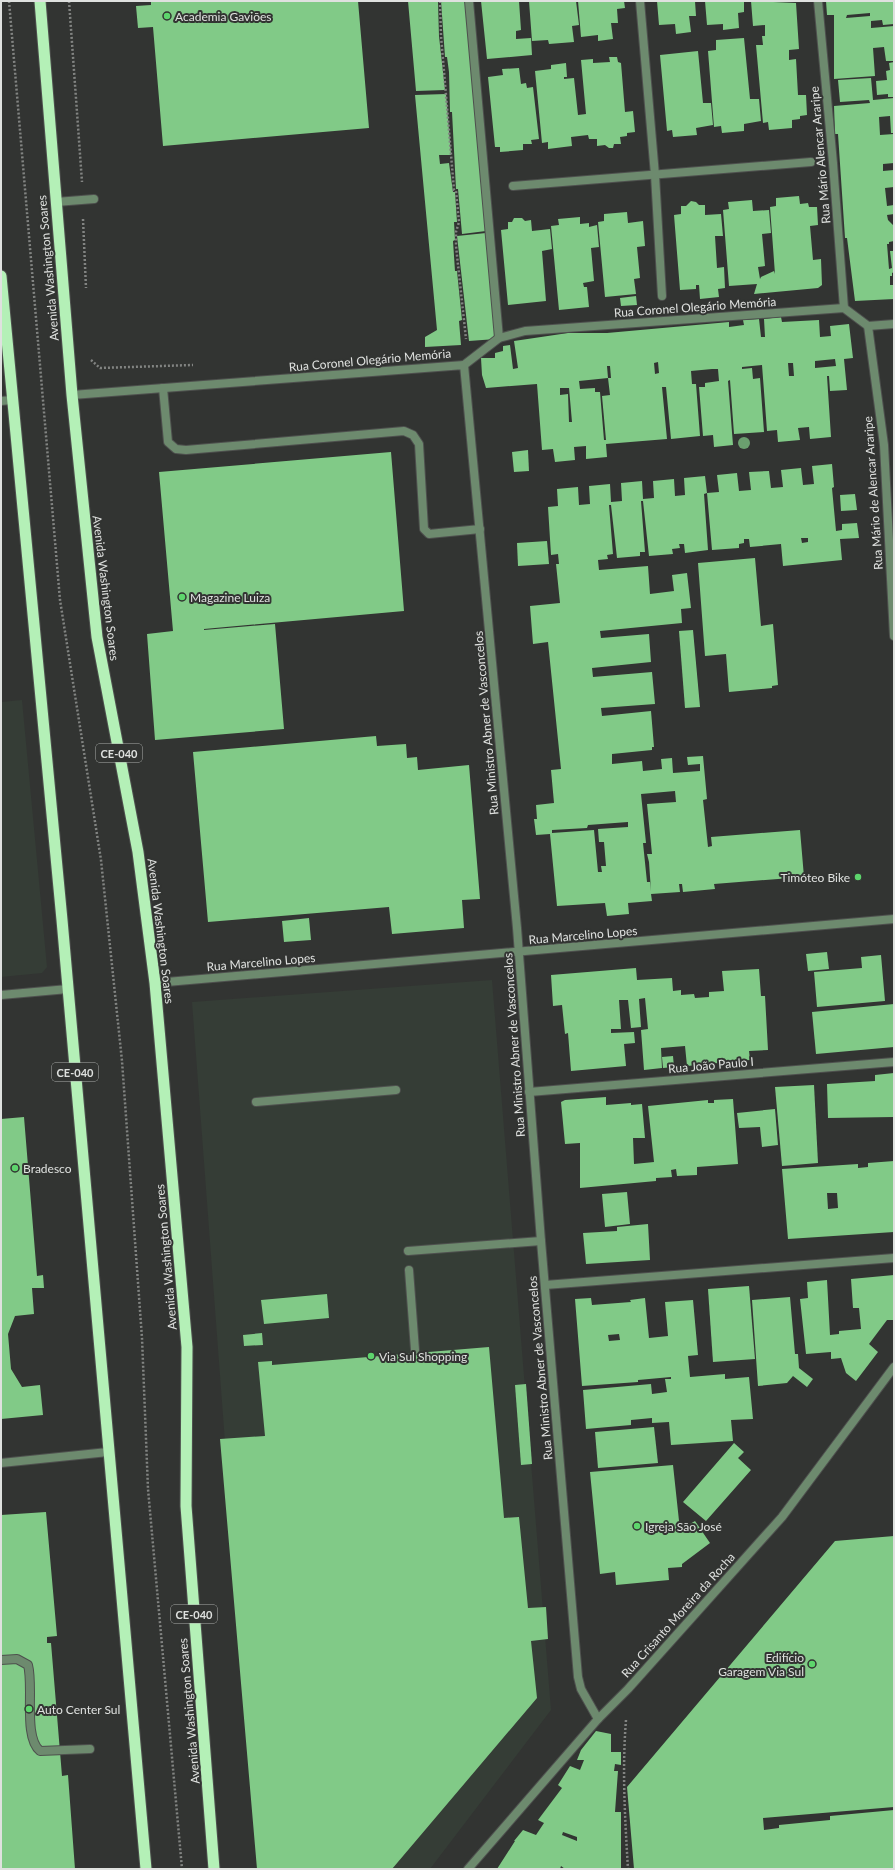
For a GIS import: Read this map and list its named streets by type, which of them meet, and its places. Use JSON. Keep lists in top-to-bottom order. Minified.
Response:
{"streets":{"highway":["Avenida Washington Soares","CE-040"],"street":["Rua Mário Alencar Araripe","Rua Coronel Olegário Memória","Rua Mário de Alencar Araripe","Rua Ministro Abner de Vasconcelos","Rua Marcelino Lopes","Rua João Paulo I","Rua Crisanto Moreira da Rocha"]},"crossings":[["Rua Mário Alencar Araripe","Rua Coronel Olegário Memória"],["Avenida Washington Soares","Rua Coronel Olegário Memória"],["Avenida Washington Soares","Rua Marcelino Lopes"],["Rua Coronel Olegário Memória","Rua Ministro Abner de Vasconcelos"],["Rua Ministro Abner de Vasconcelos","Rua Marcelino Lopes"],["Rua Ministro Abner de Vasconcelos","Rua João Paulo I"],["Rua Ministro Abner de Vasconcelos","Rua Crisanto Moreira da Rocha"]],"places":["Academia Gaviões","Magazine Luiza","Timóteo Bike","Bradesco","Via Sul Shopping","Igreja São José","Edifício Garagem Via Sul","Auto Center Sul"]}
